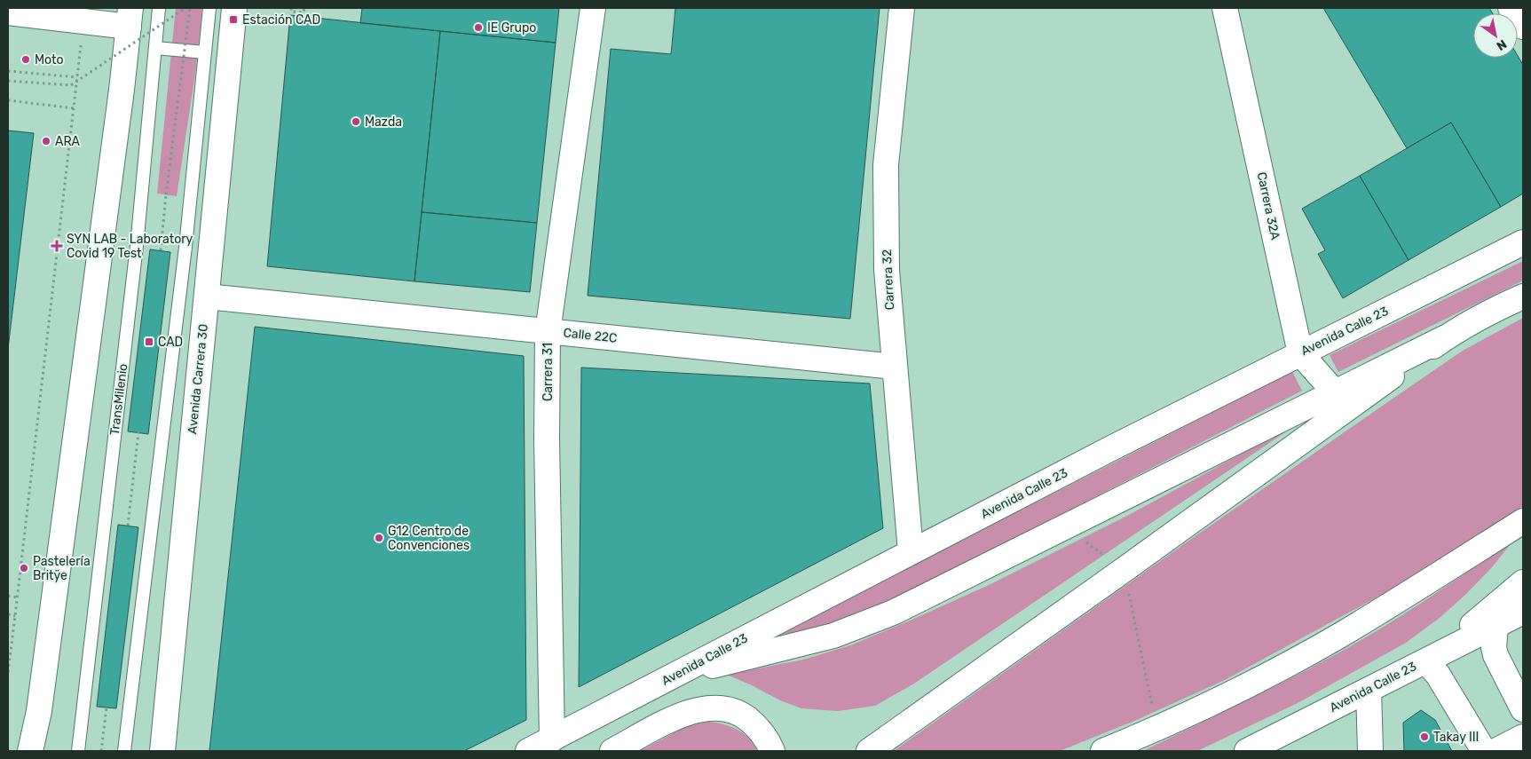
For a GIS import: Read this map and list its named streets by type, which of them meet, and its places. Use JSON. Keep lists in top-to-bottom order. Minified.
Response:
{"streets":{"main road":["Carrera 32A","Carrera 32","Avenida Calle 23","Calle 22C","Carrera 31","Avenida Carrera 30"],"lane":["TransMilenio"]},"crossings":[["Carrera 32A","Avenida Calle 23"],["Carrera 32","Avenida Calle 23"],["Carrera 32","Calle 22C"],["Avenida Calle 23","Carrera 31"],["Calle 22C","Carrera 31"],["Calle 22C","Avenida Carrera 30"]],"places":{"transit":["Estación CAD","CAD"],"other":["IE Grupo","Moto","Mazda","ARA","G12 Centro de Convenciones","Pastelería Britÿe","Takay III"],"health":["SYN LAB - Laboratory Covid 19 Test"]},"north":"bottom right"}
